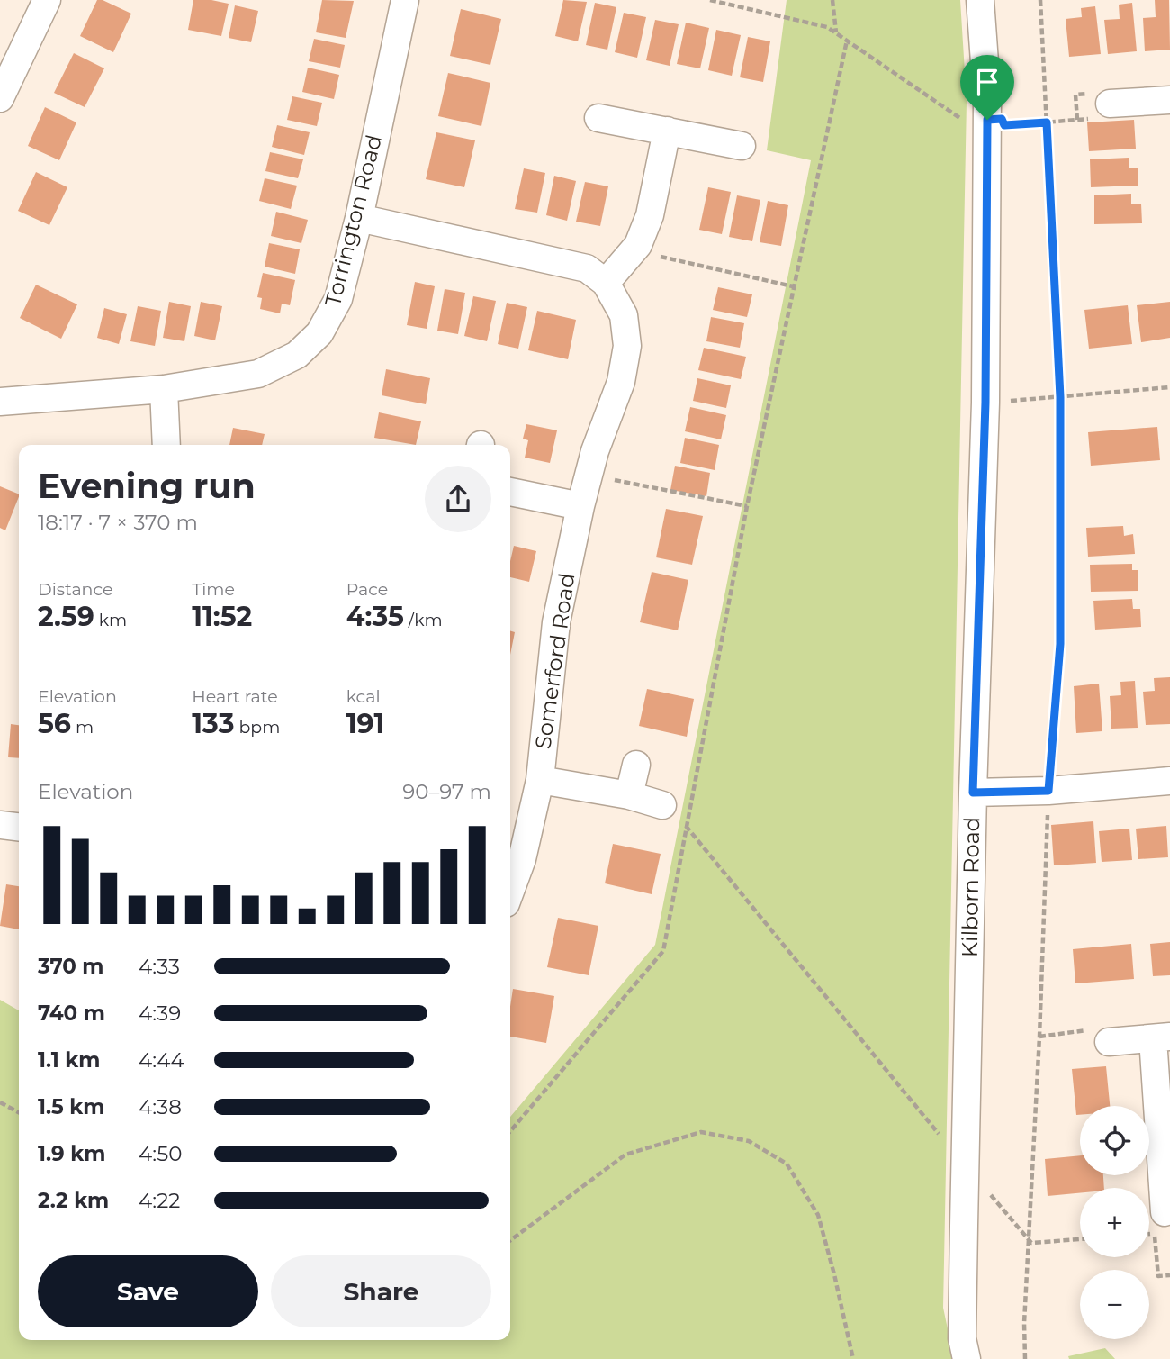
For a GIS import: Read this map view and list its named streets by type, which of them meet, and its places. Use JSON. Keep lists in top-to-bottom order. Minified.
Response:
{"streets":{"street":["Torrington Road","Somerford Road","Kilborn Road"]},"crossings":[["Torrington Road","Somerford Road"]],"page":{"heading":["Evening run","18:17 · 7 × 370 m"],"stats":[["Distance","2.59 km"],["Time","11:52"],["Pace","4:35 /km"],["Elevation","56 m"],["Heart rate","133 bpm"],["kcal","191"]],"chart":["Elevation","90–97 m"],"list":[{"name":"370 m","note":"4:33"},{"name":"740 m","note":"4:39"},{"name":"1.1 km","note":"4:44"},{"name":"1.5 km","note":"4:38"},{"name":"1.9 km","note":"4:50"},{"name":"2.2 km","note":"4:22"}],"map_buttons":["+","−"],"buttons":["Save","Share"]}}
